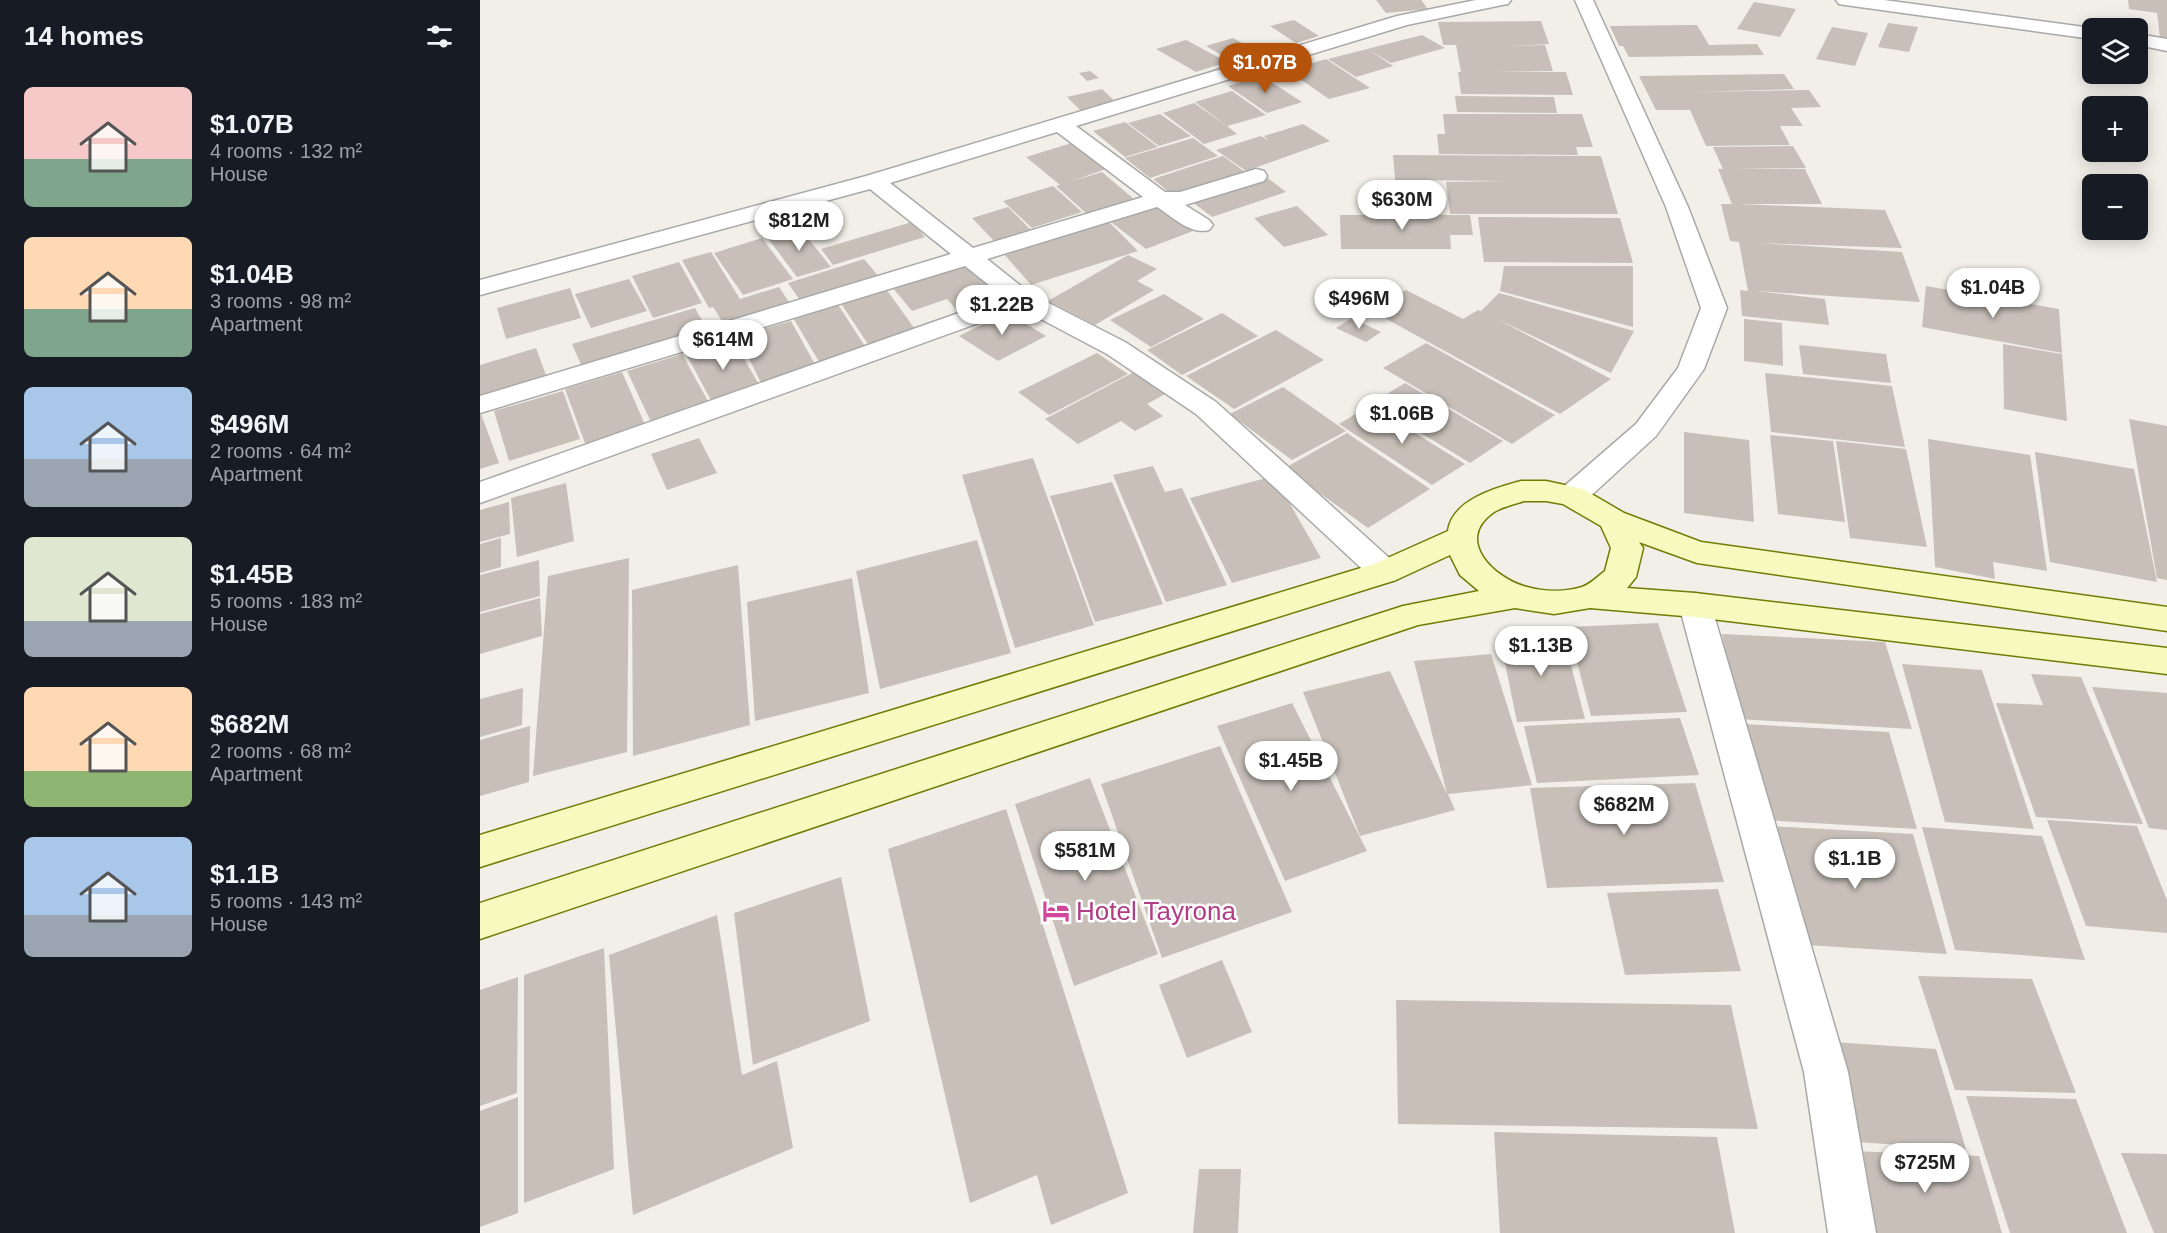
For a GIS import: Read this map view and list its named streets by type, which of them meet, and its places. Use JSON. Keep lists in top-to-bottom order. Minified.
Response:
{"places":{"hotel":["Hotel Tayrona"]},"page":{"heading":"14 homes","map_buttons":["+","−"],"price":["$1.07B","$630M","$812M","$1.04B","$496M","$1.22B","$614M","$1.06B","$1.13B","$1.45B","$682M","$581M","$1.1B","$725M"],"list":[{"name":"$1.07B","note":"4 rooms · 132 m² · House"},{"name":"$1.04B","note":"3 rooms · 98 m² · Apartment"},{"name":"$496M","note":"2 rooms · 64 m² · Apartment"},{"name":"$1.45B","note":"5 rooms · 183 m² · House"},{"name":"$682M","note":"2 rooms · 68 m² · Apartment"},{"name":"$1.1B","note":"5 rooms · 143 m² · House"}]}}
